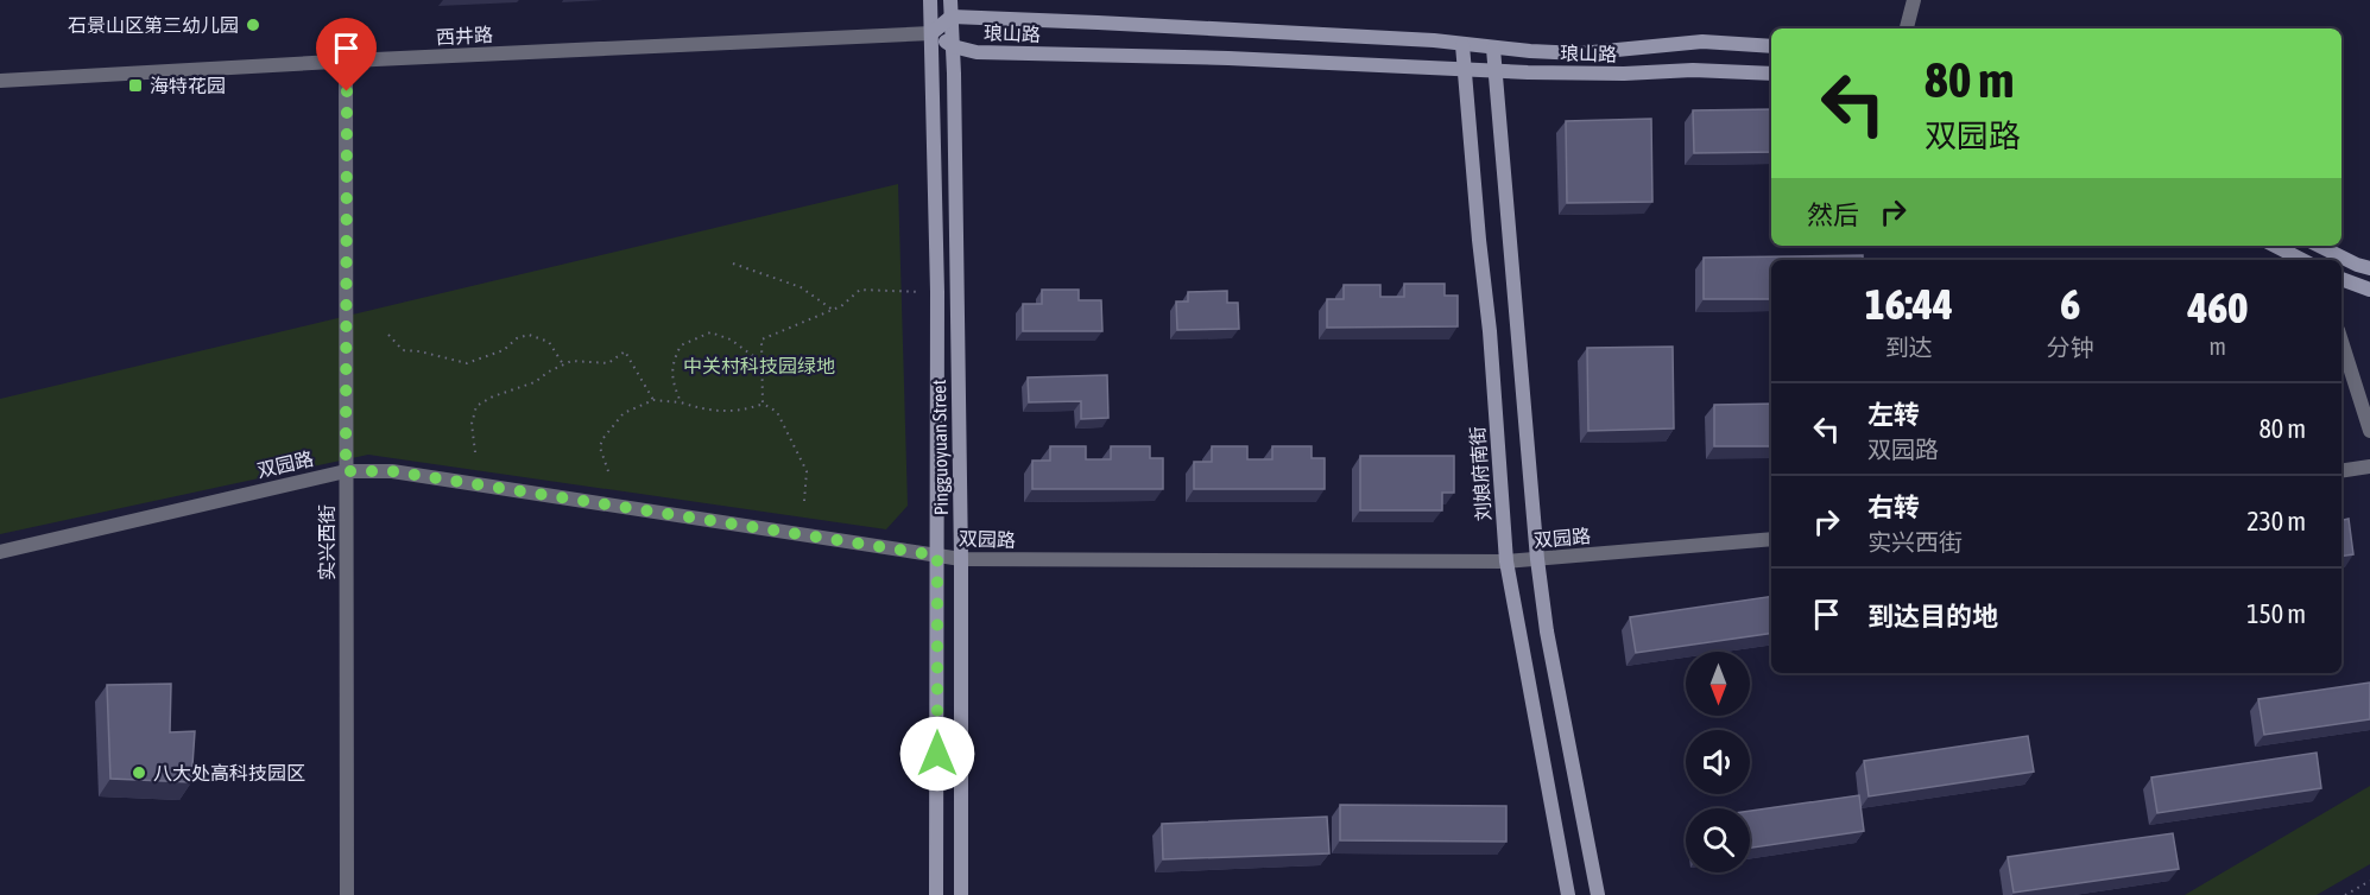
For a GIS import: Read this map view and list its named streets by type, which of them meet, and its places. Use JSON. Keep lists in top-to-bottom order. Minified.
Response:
{"streets":{"main road":["琅山路","Pingguoyuan Street","刘娘府南街"],"street":["西井路","双园路","实兴西街"]},"crossings":[["琅山路","西井路"],["琅山路","Pingguoyuan Street"],["琅山路","刘娘府南街"],["西井路","Pingguoyuan Street"],["西井路","实兴西街"],["Pingguoyuan Street","双园路"],["双园路","刘娘府南街"],["双园路","实兴西街"]],"parks":["中关村科技园绿地"],"places":{"other":["石景山区第三幼儿园","八大处高科技园区"],"transit":["海特花园"]},"north":"bottom","page":{"turn":["80 m","双园路"],"then":"然后","eta":["16:44","到达","6","分钟","460","m"],"list":[{"name":"左转","note":"双园路","value":"80 m"},{"name":"右转","note":"实兴西街","value":"230 m"},{"name":"到达目的地","value":"150 m"}]}}
